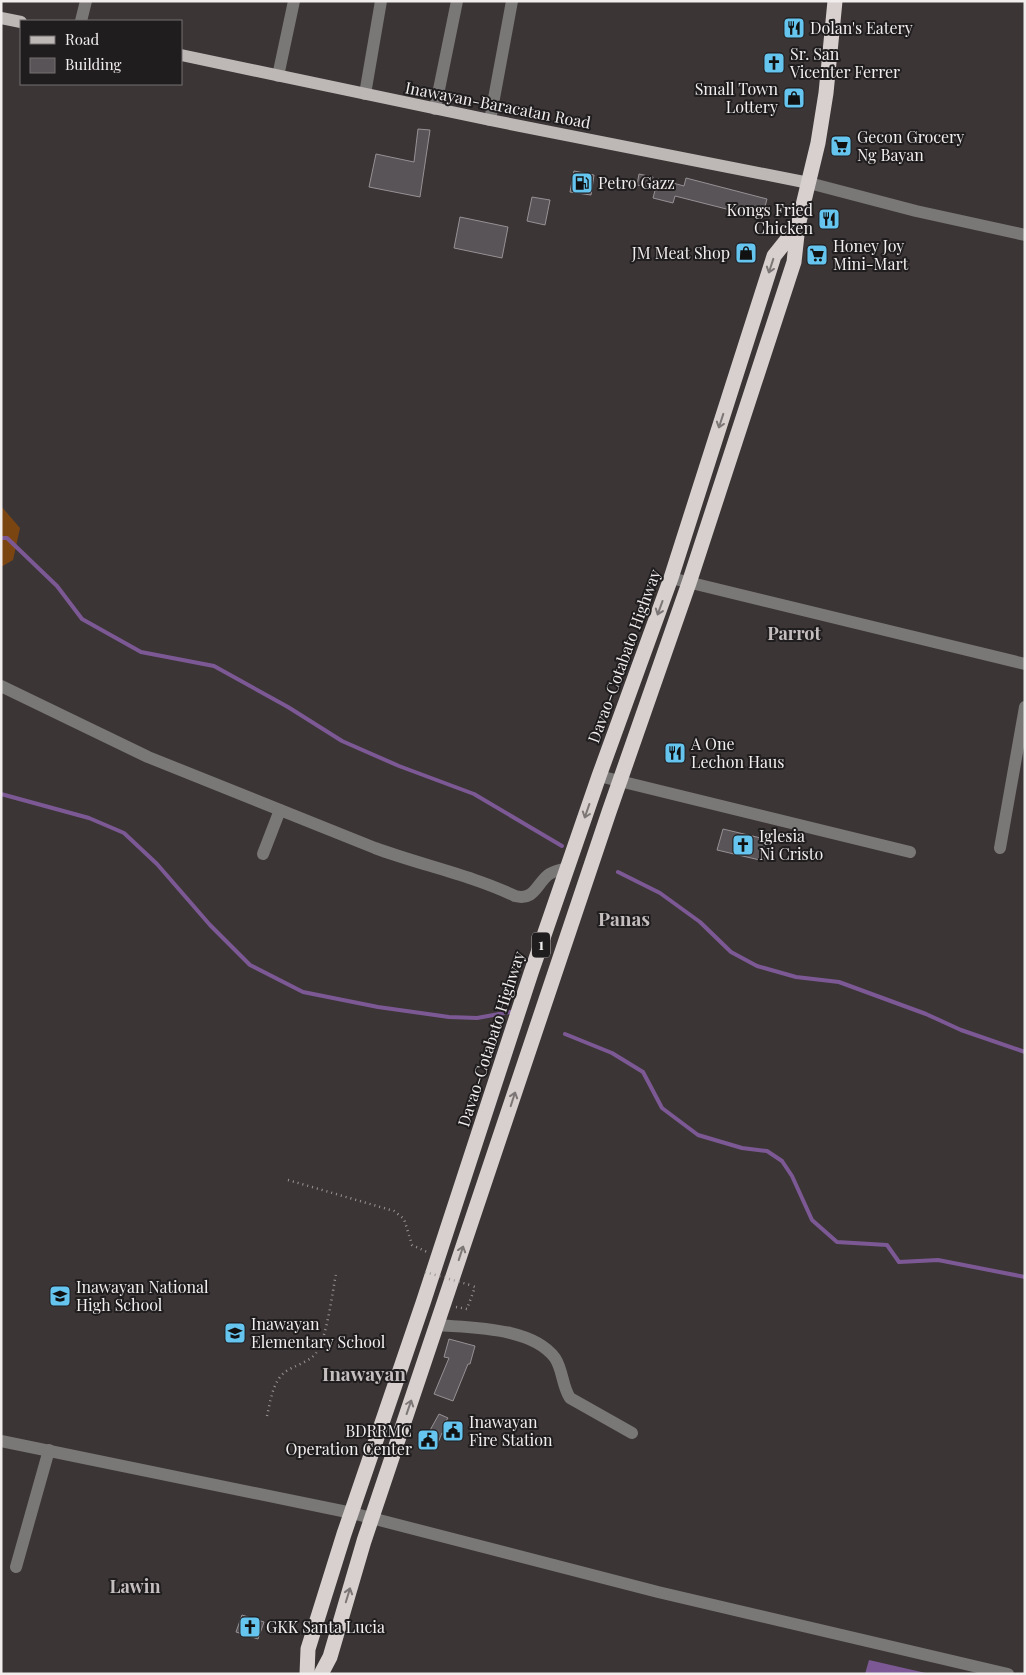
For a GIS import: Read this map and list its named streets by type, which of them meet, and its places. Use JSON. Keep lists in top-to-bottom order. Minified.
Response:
{"streets":{"highway":["Davao-Cotabato Highway","1"],"main road":["Inawayan-Baracatan Road"]},"crossings":[["Inawayan-Baracatan Road","Davao-Cotabato Highway"]],"districts":["Parrot","Panas","Inawayan","Lawin"],"places":{"restaurant":["Dolan's Eatery","Kongs Fried Chicken","A One Lechon Haus"],"church":["Sr. San Vicenter Ferrer","Iglesia Ni Cristo","GKK Santa Lucia"],"shop":["Small Town Lottery","JM Meat Shop"],"supermarket":["Gecon Grocery Ng Bayan","Honey Joy Mini-Mart"],"fuel station":["Petro Gazz"],"school or university":["Inawayan National High School","Inawayan Elementary School"],"public building":["Inawayan Fire Station","BDRRMC Operation Center"]},"legend":["Road","Building"]}
